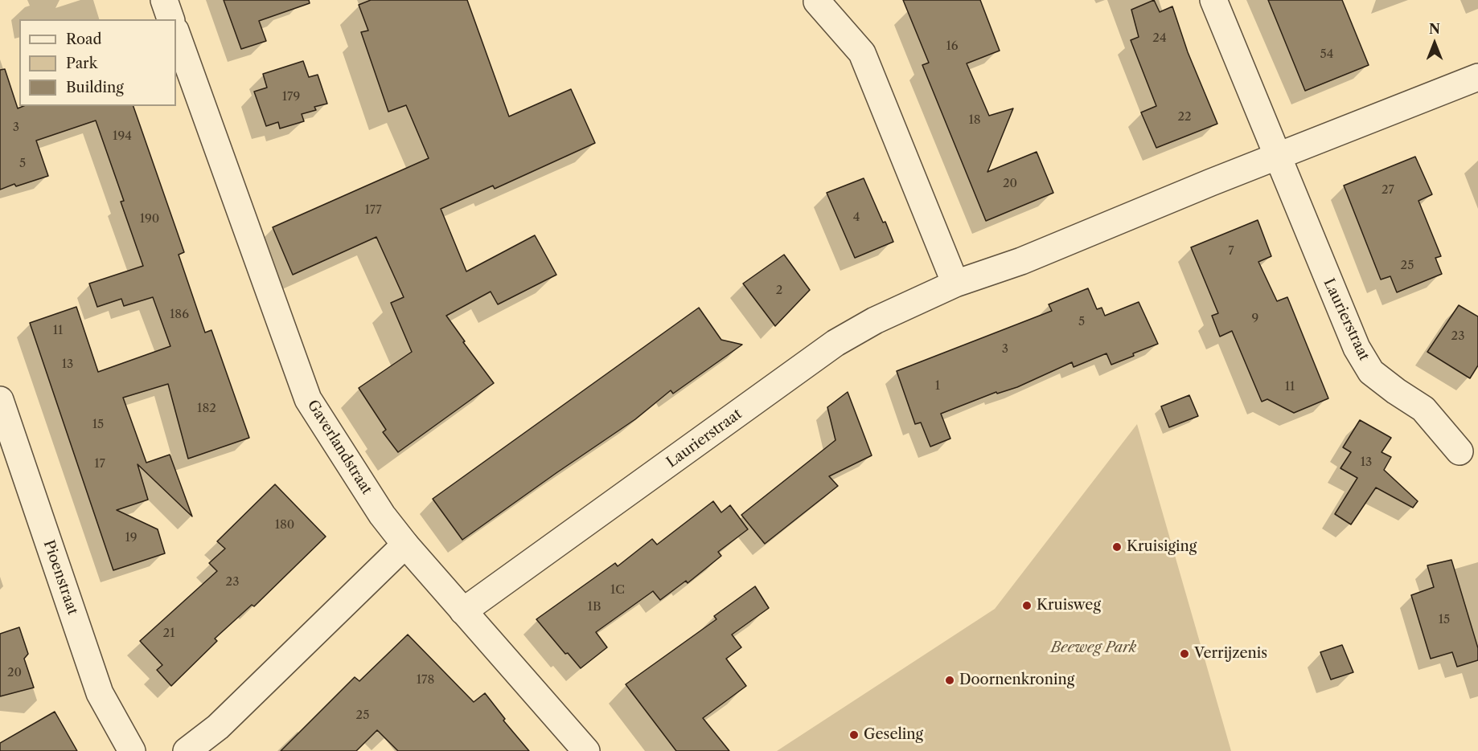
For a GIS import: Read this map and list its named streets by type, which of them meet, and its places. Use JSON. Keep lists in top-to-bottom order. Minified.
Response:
{"streets":{"street":["Laurierstraat","Gaverlandstraat","Pioenstraat"]},"crossings":[["Laurierstraat","Gaverlandstraat"]],"parks":["Beeweg Park"],"places":["Kruisiging","Kruisweg","Verrijzenis","Doornenkroning","Geseling"],"house_numbers":["24","16","54","179","22","18","3","194","5","20","27","177","4","190","7","25","2","186","9","5","11","23","3","13","1","11","182","15","13","17","180","19","23","1C","1B","15","21","20","178","25"],"legend":["Road","Park","Building"],"north":"top"}
